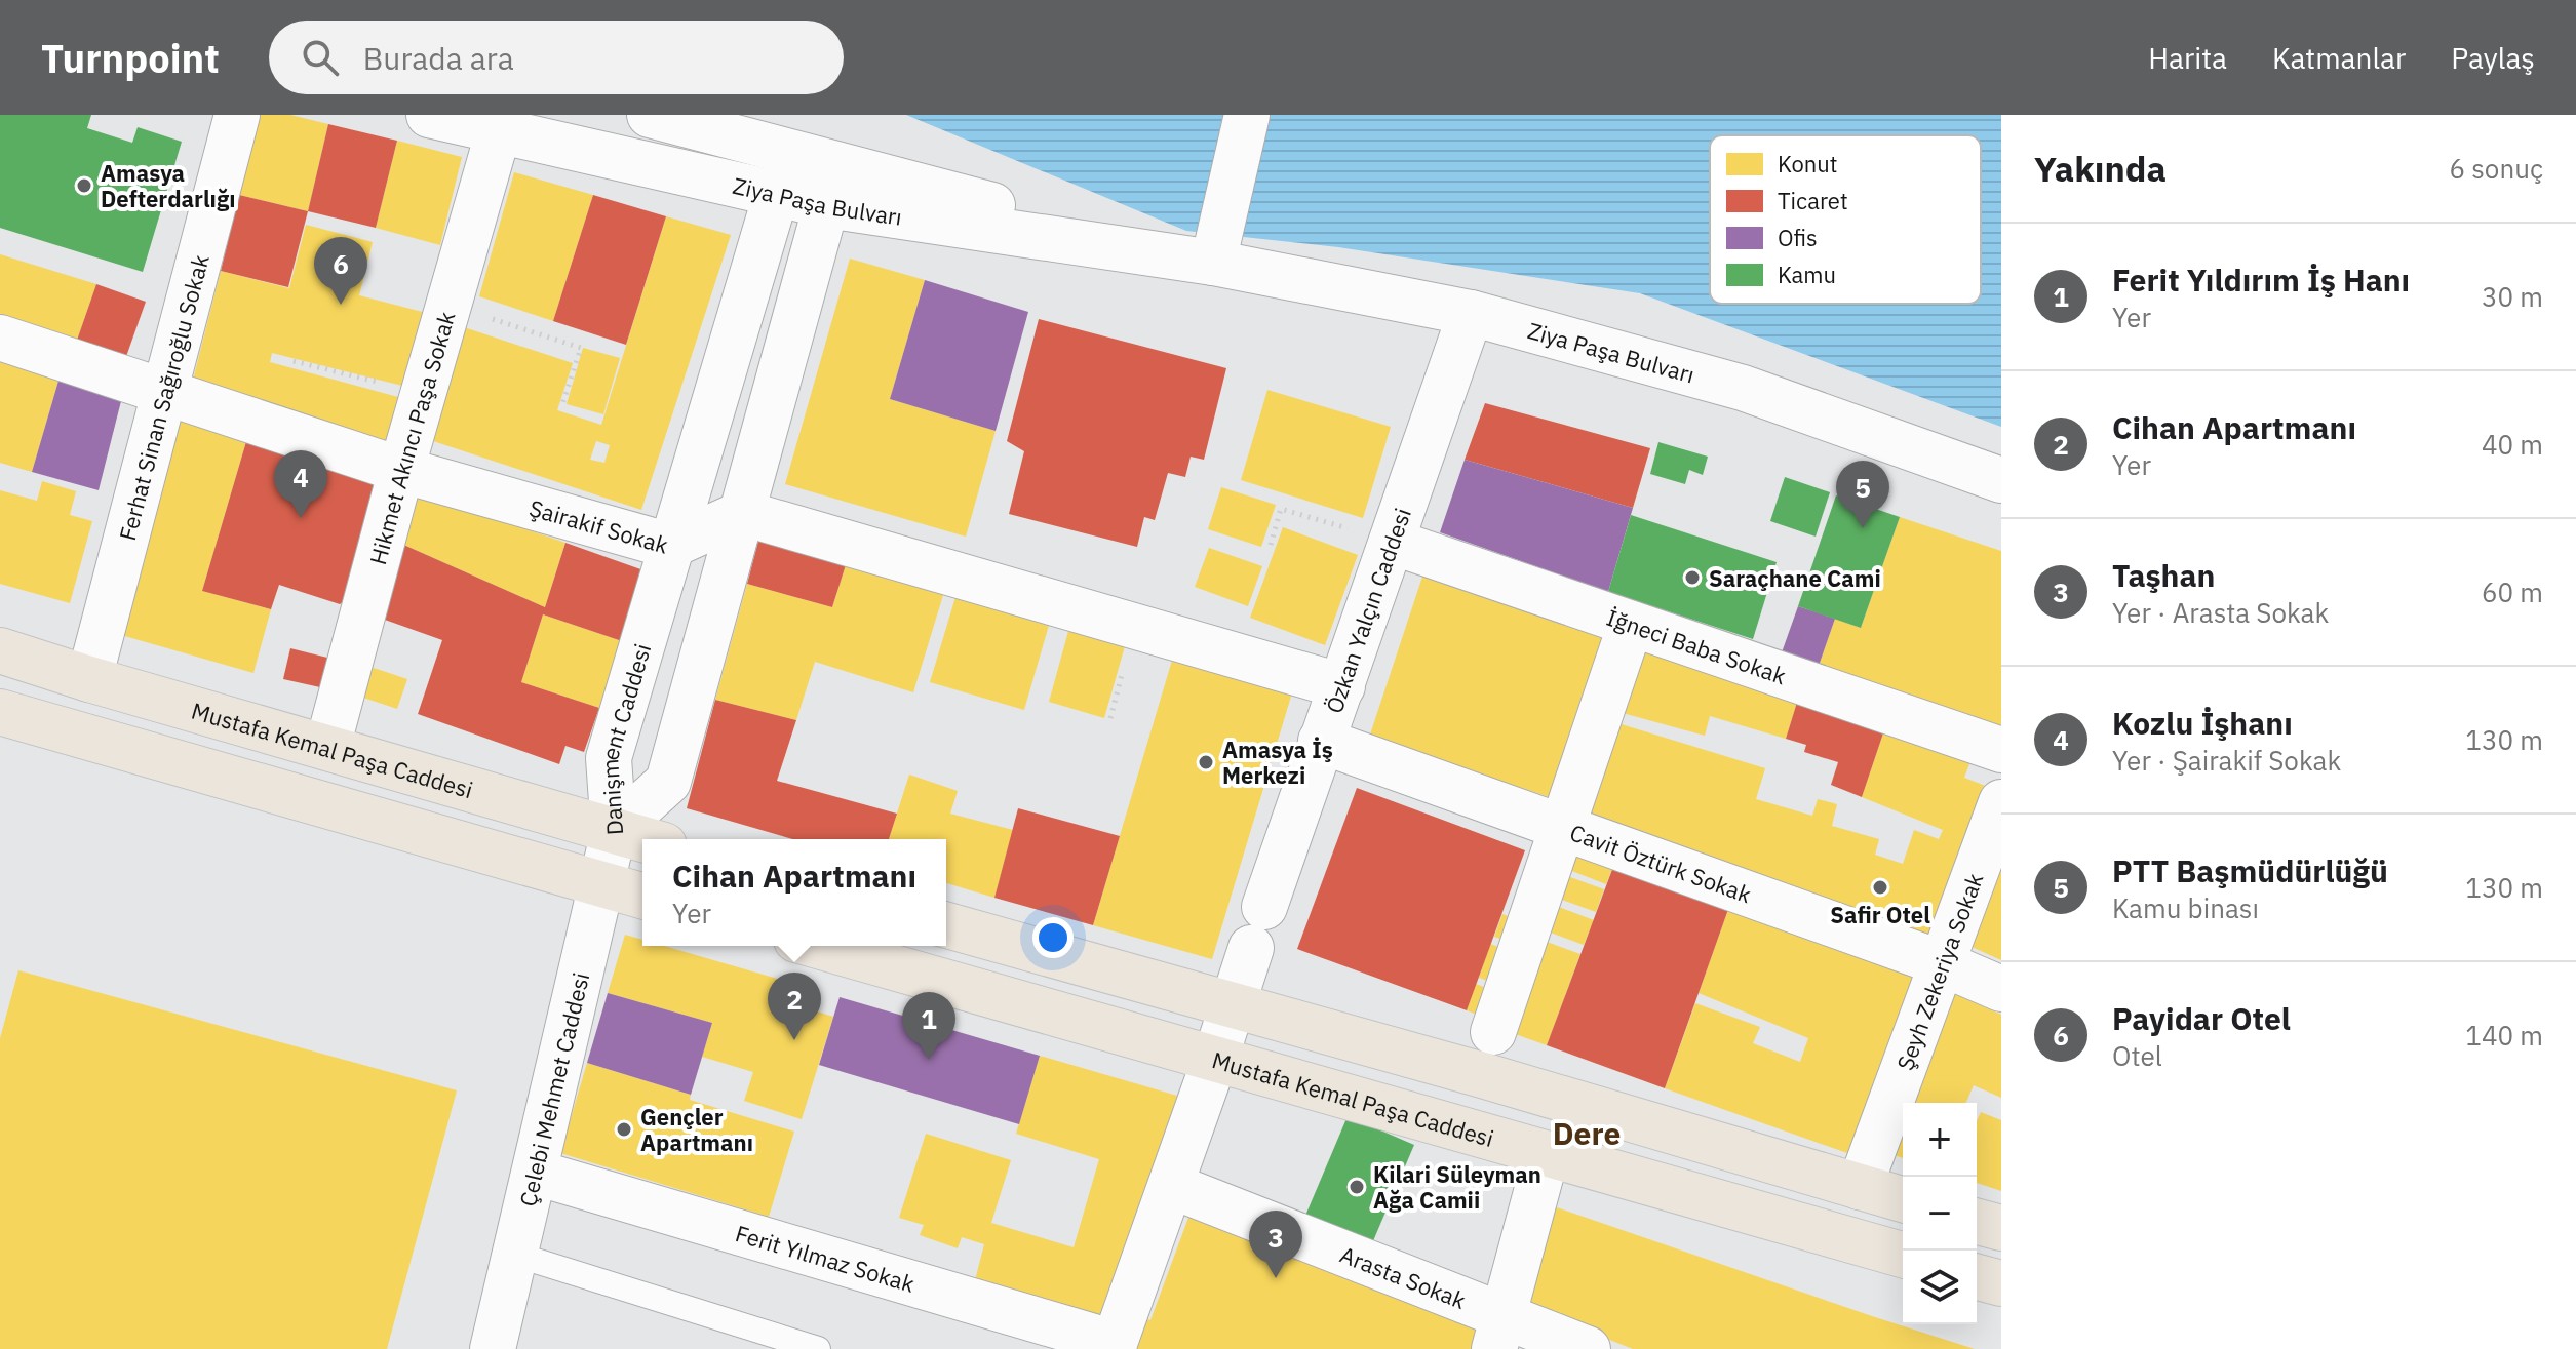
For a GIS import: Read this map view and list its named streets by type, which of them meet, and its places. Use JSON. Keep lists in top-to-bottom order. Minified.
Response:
{"streets":{"main road":["Mustafa Kemal Paşa Caddesi"],"street":["Ziya Paşa Bulvarı","Ferhat Sinan Sağıroğlu Sokak","Hikmet Akıncı Paşa Sokak","Şairakif Sokak","Özkan Yalçın Caddesi","İğneci Baba Sokak","Danişment Caddesi","Cavit Öztürk Sokak","Şeyh Zekeriya Sokak","Çelebi Mehmet Caddesi","Ferit Yılmaz Sokak","Arasta Sokak"]},"crossings":[["Ziya Paşa Bulvarı","Hikmet Akıncı Paşa Sokak"],["Ziya Paşa Bulvarı","Özkan Yalçın Caddesi"],["Ziya Paşa Bulvarı","Danişment Caddesi"],["Ferhat Sinan Sağıroğlu Sokak","Şairakif Sokak"],["Ferhat Sinan Sağıroğlu Sokak","Mustafa Kemal Paşa Caddesi"],["Hikmet Akıncı Paşa Sokak","Şairakif Sokak"],["Hikmet Akıncı Paşa Sokak","Mustafa Kemal Paşa Caddesi"],["Şairakif Sokak","Danişment Caddesi"],["Özkan Yalçın Caddesi","İğneci Baba Sokak"],["Özkan Yalçın Caddesi","Mustafa Kemal Paşa Caddesi"],["Özkan Yalçın Caddesi","Cavit Öztürk Sokak"],["Özkan Yalçın Caddesi","Ferit Yılmaz Sokak"],["Özkan Yalçın Caddesi","Arasta Sokak"],["Danişment Caddesi","Mustafa Kemal Paşa Caddesi"],["Danişment Caddesi","Çelebi Mehmet Caddesi"],["Mustafa Kemal Paşa Caddesi","Çelebi Mehmet Caddesi"],["Cavit Öztürk Sokak","Şeyh Zekeriya Sokak"],["Çelebi Mehmet Caddesi","Ferit Yılmaz Sokak"]],"districts":["Dere"],"places":["Amasya Defterdarlığı","Saraçhane Cami","Amasya İş Merkezi","Safir Otel","Gençler Apartmanı","Kilari Süleyman Ağa Camii"],"legend":["Konut","Ticaret","Ofis","Kamu"],"page":{"header":"Turnpoint","search":"Burada ara","nav":["Harita","Katmanlar","Paylaş"],"heading":["Yakında","6 sonuç"],"list":[{"mark":"1","name":"Ferit Yıldırım İş Hanı","note":"Yer","value":"30 m"},{"mark":"2","name":"Cihan Apartmanı","note":"Yer","value":"40 m"},{"mark":"3","name":"Taşhan","note":"Yer · Arasta Sokak","value":"60 m"},{"mark":"4","name":"Kozlu İşhanı","note":"Yer · Şairakif Sokak","value":"130 m"},{"mark":"5","name":"PTT Başmüdürlüğü","note":"Kamu binası","value":"130 m"},{"mark":"6","name":"Payidar Otel","note":"Otel","value":"140 m"}],"pins":["6","4","5","2","1","3"],"popup":["Cihan Apartmanı","Yer"],"map_buttons":["+","−"]}}
